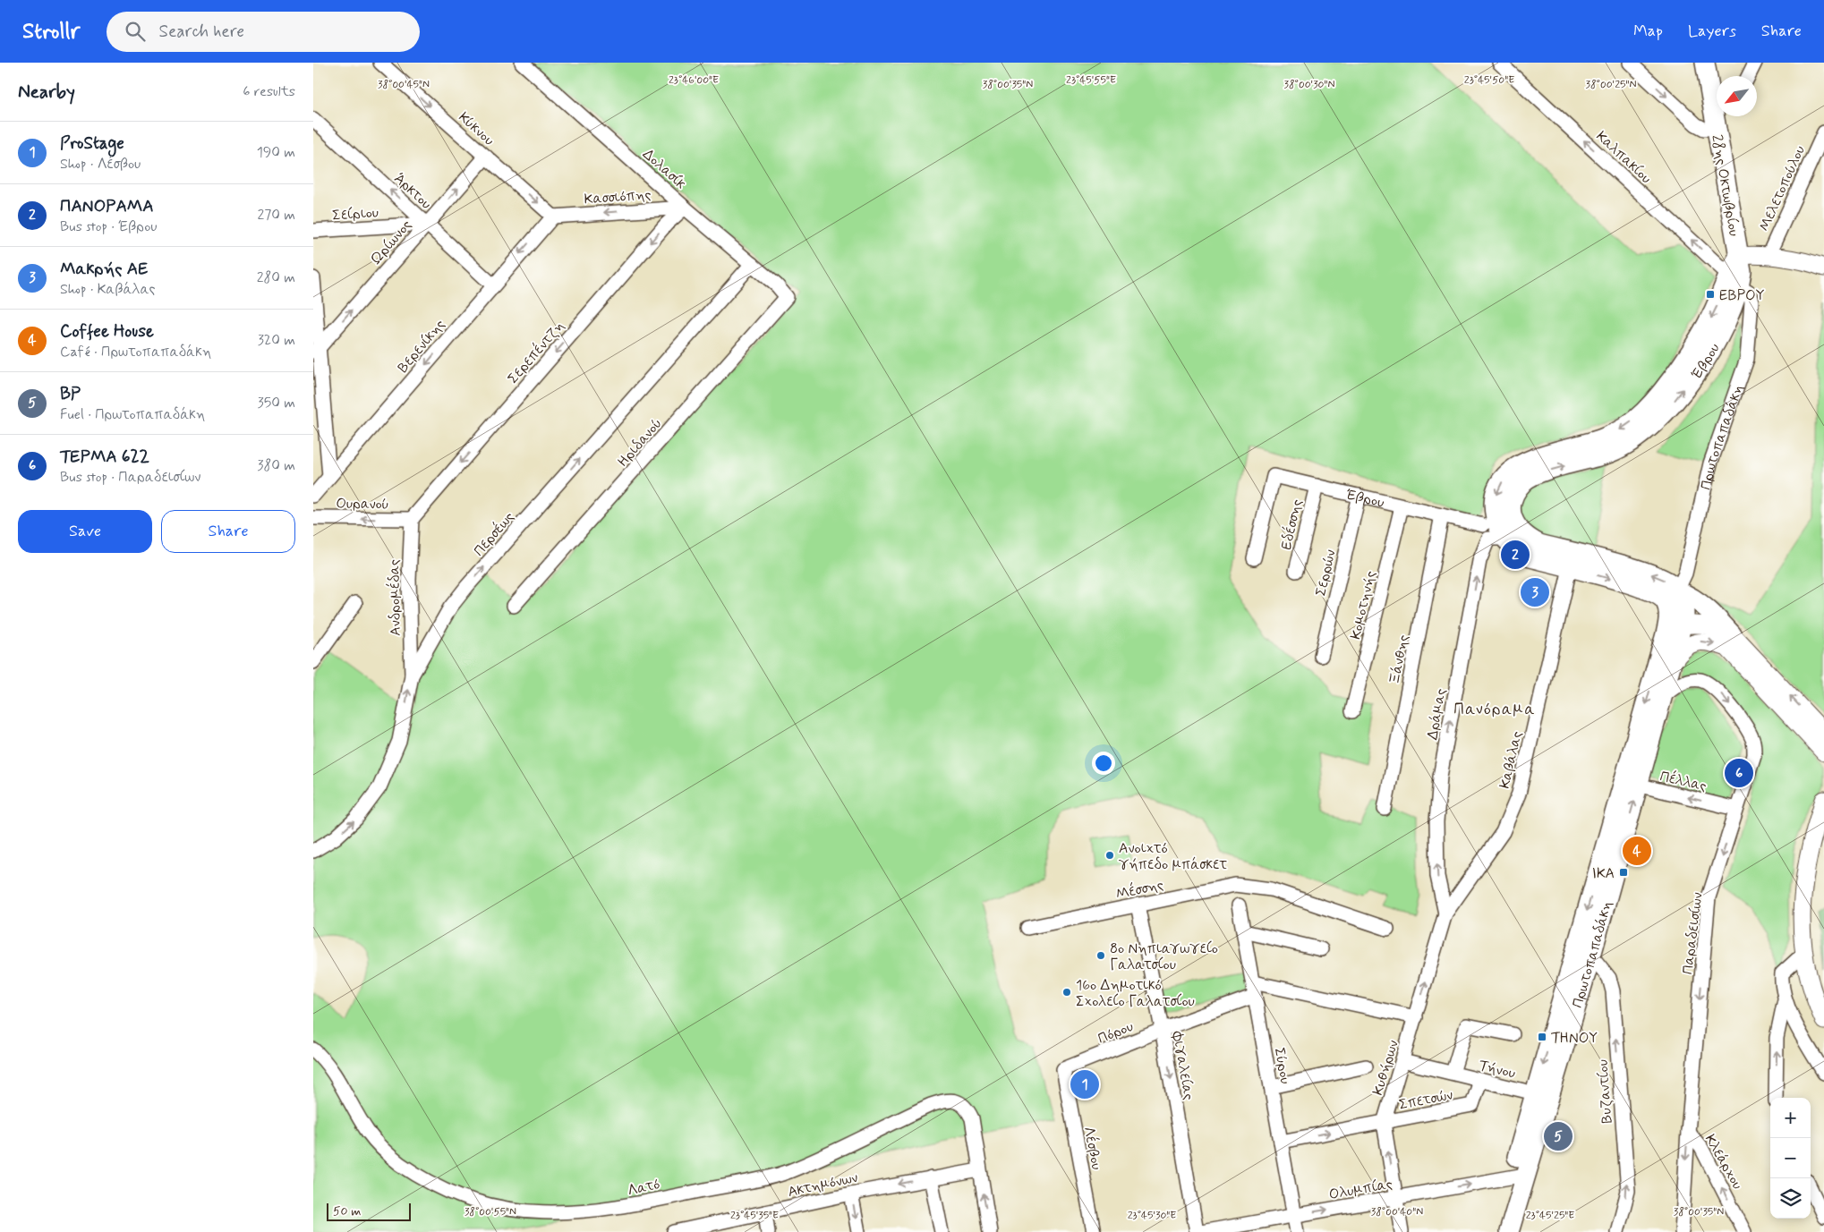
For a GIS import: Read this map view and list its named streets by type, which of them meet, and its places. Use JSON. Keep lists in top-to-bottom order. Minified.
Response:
{"streets":{"main road":["28ης Οκτωβρίου","Έβρου","Πρωτοπαπαδάκη"],"street":["Κύκνου","Καλπακίου","Δολασίκ","Μελετοπούλου","Άρκτου","Κασσιόπης","Σείριου","Ωρίωνος","Βερενίκης","Σερεπέντζη","Ηριδανού","Ουρανού","Εδέσσης","Περσέως","Σερρών","Ανδρομέδας","Κομοτηνής","Ξάνθης","Δράμας","Καβάλας","Πέλλας","Μέσσης","Παραδεισίων","Πόρου","Φιγαλείας","Σύρου","Κυθήρων","Τήνου","Βυζαντίου","Σπετσών","Λέσβου","Κλεάρχου","Ακτημόνων","Λατό","Ολυμπίας"]},"crossings":[["Κύκνου","Κασσιόπης"],["Κύκνου","Ωρίωνος"],["Κύκνου","Βερενίκης"],["Καλπακίου","28ης Οκτωβρίου"],["Καλπακίου","Έβρου"],["Δολασίκ","Κασσιόπης"],["Δολασίκ","Σερεπέντζη"],["Δολασίκ","Ηριδανού"],["Δολασίκ","Περσέως"],["28ης Οκτωβρίου","Έβρου"],["Άρκτου","Σείριου"],["Άρκτου","Ωρίωνος"],["Άρκτου","Βερενίκης"],["Κασσιόπης","Βερενίκης"],["Κασσιόπης","Σερεπέντζη"],["Σείριου","Ωρίωνος"],["Σερεπέντζη","Ουρανού"],["Σερεπέντζη","Ανδρομέδας"],["Έβρου","Πρωτοπαπαδάκη"],["Έβρου","Εδέσσης"],["Έβρου","Σερρών"],["Έβρου","Κομοτηνής"],["Έβρου","Ξάνθης"],["Πρωτοπαπαδάκη","Πέλλας"],["Πρωτοπαπαδάκη","Παραδεισίων"],["Πρωτοπαπαδάκη","Τήνου"],["Πρωτοπαπαδάκη","Βυζαντίου"],["Πρωτοπαπαδάκη","Ολυμπίας"],["Ουρανού","Ανδρομέδας"],["Περσέως","Ανδρομέδας"],["Δράμας","Καβάλας"],["Δράμας","Κυθήρων"],["Καβάλας","Κυθήρων"],["Πέλλας","Παραδεισίων"],["Μέσσης","Φιγαλείας"],["Παραδεισίων","Κλεάρχου"],["Πόρου","Φιγαλείας"],["Πόρου","Σύρου"],["Πόρου","Λέσβου"],["Σύρου","Σπετσών"],["Σύρου","Ολυμπίας"],["Κυθήρων","Τήνου"],["Κυθήρων","Σπετσών"],["Κυθήρων","Ολυμπίας"],["Τήνου","Σπετσών"],["Ακτημόνων","Λατό"]],"one_way":["Κύκνου","Άρκτου","Κασσιόπης","Ωρίωνος","Βερενίκης","Σερεπέντζη","Ουρανού","Περσέως","Δράμας","Πέλλας","Φιγαλείας","Κυθήρων","Βυζαντίου","Κλεάρχου","Ολυμπίας"],"districts":["Πανόραμα"],"places":{"transit":["ΕΒΡΟΥ","ΙΚΑ","ΤΗΝΟΥ"],"other":["Ανοιχτό γήπεδο μπάσκετ","8ο Νηπιαγωγείο Γαλατσίου","16ο Δημοτικό Σχολείο Γαλατσίου"]},"scale_bar":"50 m","north":"bottom left","page":{"header":"Strollr","search":"Search here","nav":["Map","Layers","Share"],"heading":["Nearby","6 results"],"list":[{"mark":"1","name":"ProStage","note":"Shop · Λέσβου","value":"190 m"},{"mark":"2","name":"ΠΑΝΟΡΑΜΑ","note":"Bus stop · Έβρου","value":"270 m"},{"mark":"3","name":"Μακρής ΑΕ","note":"Shop · Καβάλας","value":"280 m"},{"mark":"4","name":"Coffee House","note":"Café · Πρωτοπαπαδάκη","value":"320 m"},{"mark":"5","name":"BP","note":"Fuel · Πρωτοπαπαδάκη","value":"350 m"},{"mark":"6","name":"ΤΕΡΜΑ 622","note":"Bus stop · Παραδεισίων","value":"380 m"}],"buttons":["Save","Share"],"pins":["2","3","6","4","1","5"],"map_buttons":["+","−"],"scale":"50 m"},"coordinates":["23°46'00\"E","23°45'55\"E","23°45'50\"E","38°00'45\"N","38°00'35\"N","38°00'30\"N","38°00'25\"N","38°00'55\"N","38°00'40\"N","23°45'35\"E","23°45'30\"E","23°45'25\"E"]}
